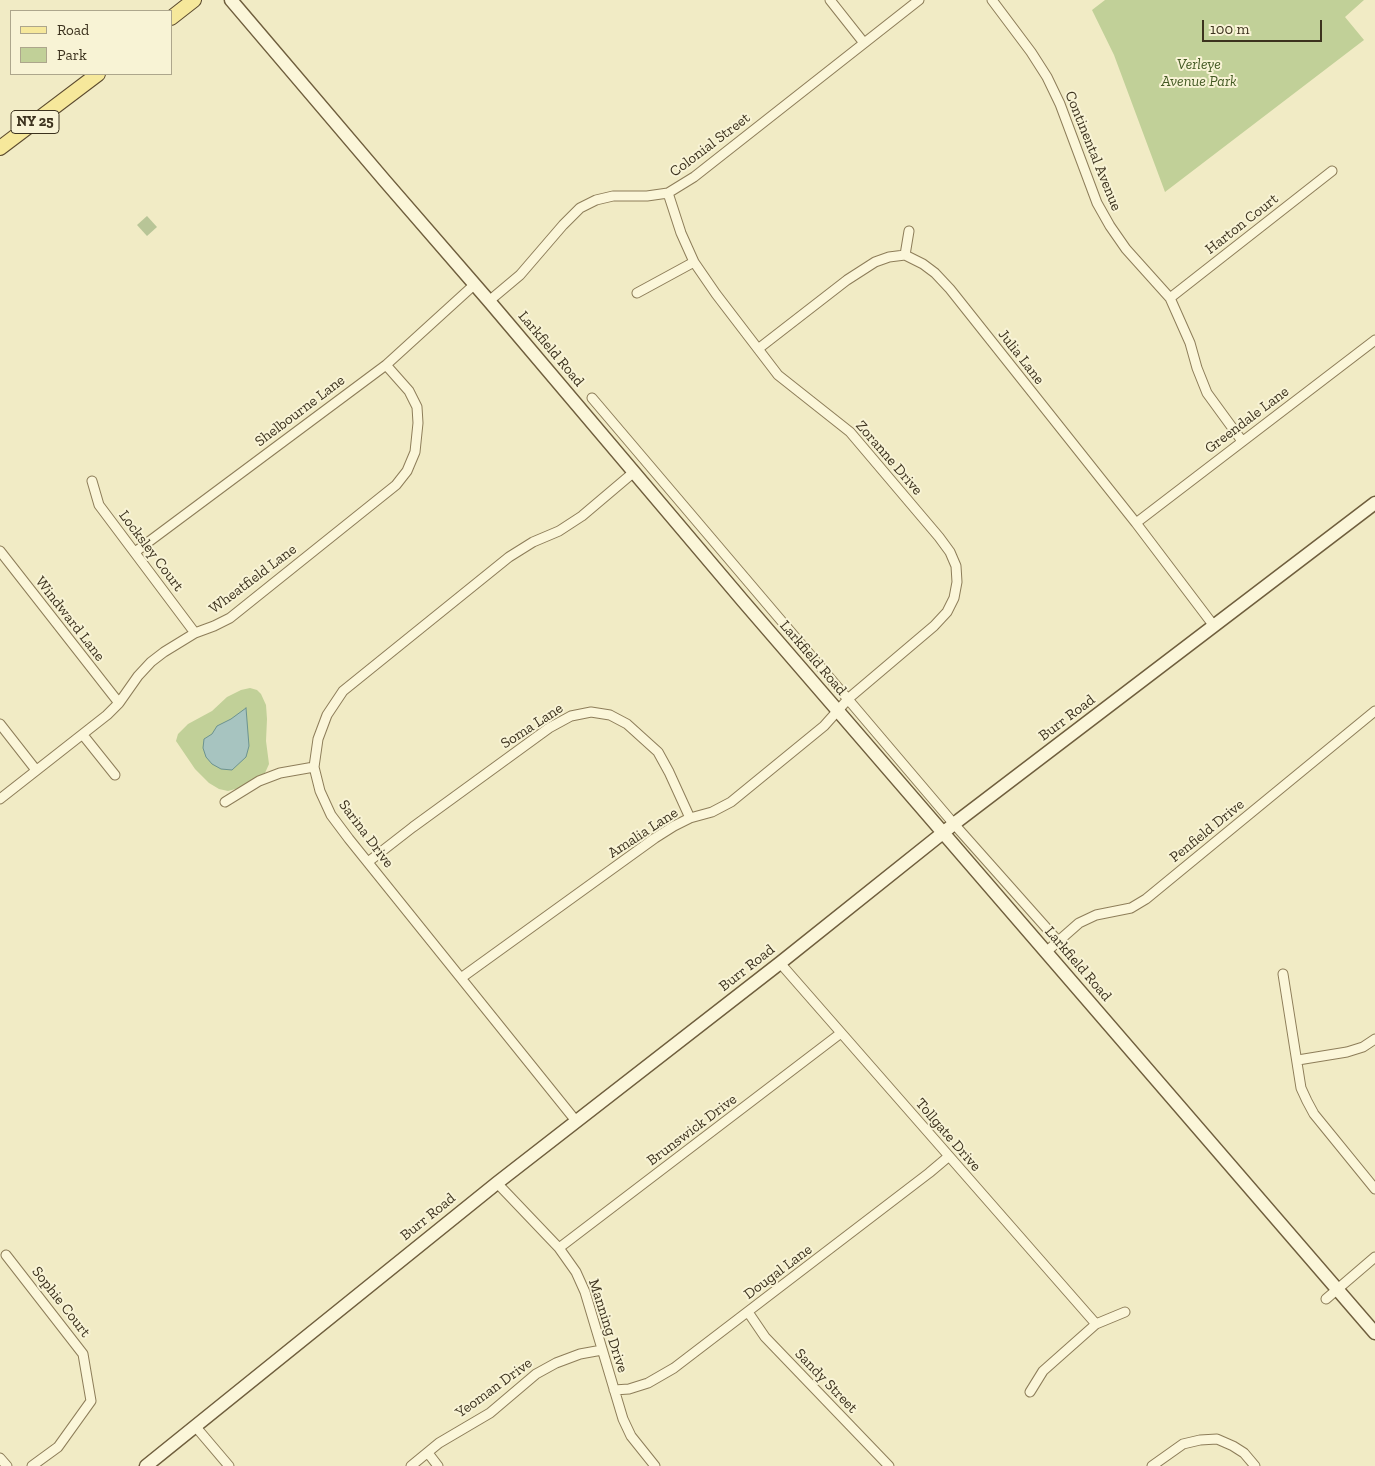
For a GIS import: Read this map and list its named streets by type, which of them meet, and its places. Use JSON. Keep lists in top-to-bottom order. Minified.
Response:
{"streets":{"main road":["NY 25","Larkfield Road","Burr Road"],"street":["Colonial Street","Continental Avenue","Harton Court","Julia Lane","Shelbourne Lane","Greendale Lane","Zoranne Drive","Locksley Court","Wheatfield Lane","Windward Lane","Soma Lane","Penfield Drive","Amalia Lane","Sarina Drive","Brunswick Drive","Tollgate Drive","Dougal Lane","Sophie Court","Manning Drive","Sandy Street","Yeoman Drive"]},"crossings":[["Colonial Street","Larkfield Road"],["Colonial Street","Zoranne Drive"],["Continental Avenue","Harton Court"],["Continental Avenue","Greendale Lane"],["Larkfield Road","Shelbourne Lane"],["Larkfield Road","Zoranne Drive"],["Larkfield Road","Burr Road"],["Larkfield Road","Penfield Drive"],["Larkfield Road","Amalia Lane"],["Larkfield Road","Sarina Drive"],["Julia Lane","Greendale Lane"],["Julia Lane","Burr Road"],["Shelbourne Lane","Locksley Court"],["Shelbourne Lane","Wheatfield Lane"],["Zoranne Drive","Amalia Lane"],["Locksley Court","Wheatfield Lane"],["Wheatfield Lane","Windward Lane"],["Burr Road","Sarina Drive"],["Burr Road","Tollgate Drive"],["Burr Road","Manning Drive"],["Soma Lane","Amalia Lane"],["Soma Lane","Sarina Drive"],["Amalia Lane","Sarina Drive"],["Brunswick Drive","Tollgate Drive"],["Brunswick Drive","Manning Drive"],["Tollgate Drive","Dougal Lane"],["Dougal Lane","Manning Drive"],["Dougal Lane","Sandy Street"],["Manning Drive","Yeoman Drive"]],"parks":["Verleye Avenue Park"],"legend":["Road","Park"],"scale_bar":"100 m"}
